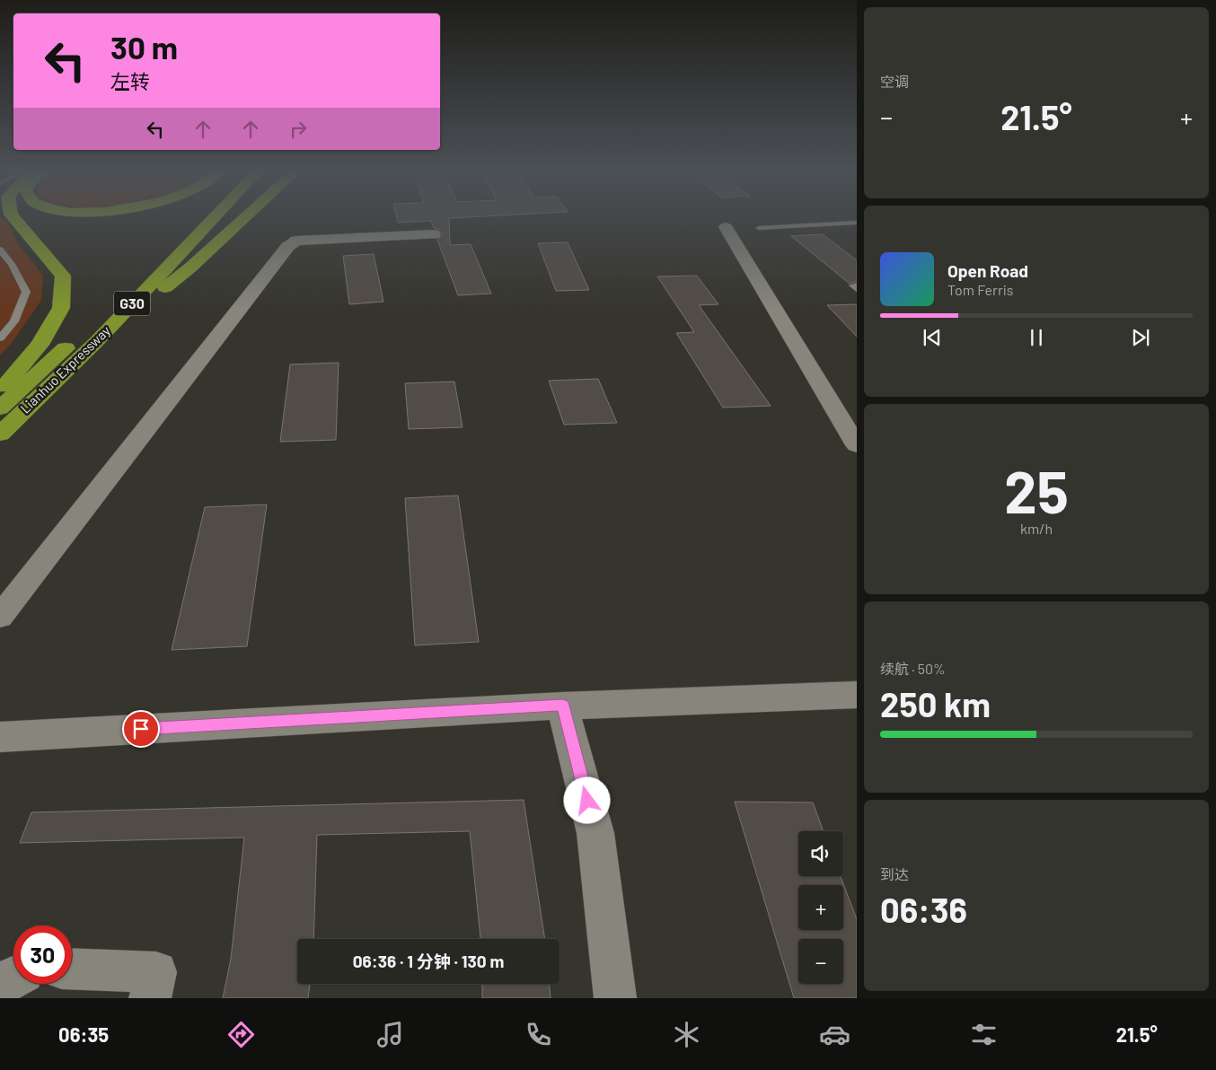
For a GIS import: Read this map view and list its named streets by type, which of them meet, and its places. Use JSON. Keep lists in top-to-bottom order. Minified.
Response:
{"streets":{"highway":["G30","Lianhuo Expressway"]},"page":{"tile":["空调",["25","km/h"],["续航 · 50%","250 km"],["到达","06:36"]],"turn":["30 m","左转"],"heat":["−","21.5°","+"],"song":["Open Road","Tom Ferris"],"map_buttons":["+","−"],"limit":"30","trip":"06:36 · 1 分钟 · 130 m","tabs":["06:35","21.5°"]}}
